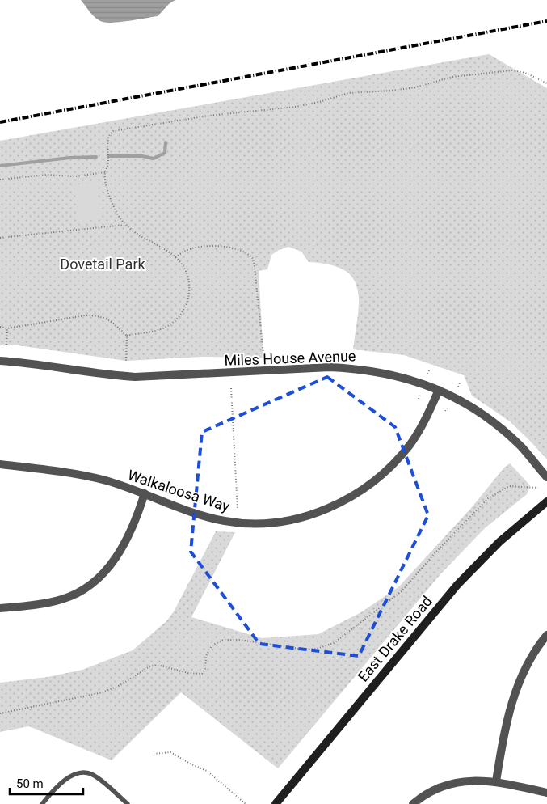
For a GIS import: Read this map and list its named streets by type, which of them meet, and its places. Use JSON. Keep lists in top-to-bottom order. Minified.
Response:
{"streets":{"main road":["East Drake Road"],"street":["Miles House Avenue","Walkaloosa Way"]},"crossings":[["Miles House Avenue","Walkaloosa Way"]],"parks":["Dovetail Park"],"scale_bar":"50 m"}
